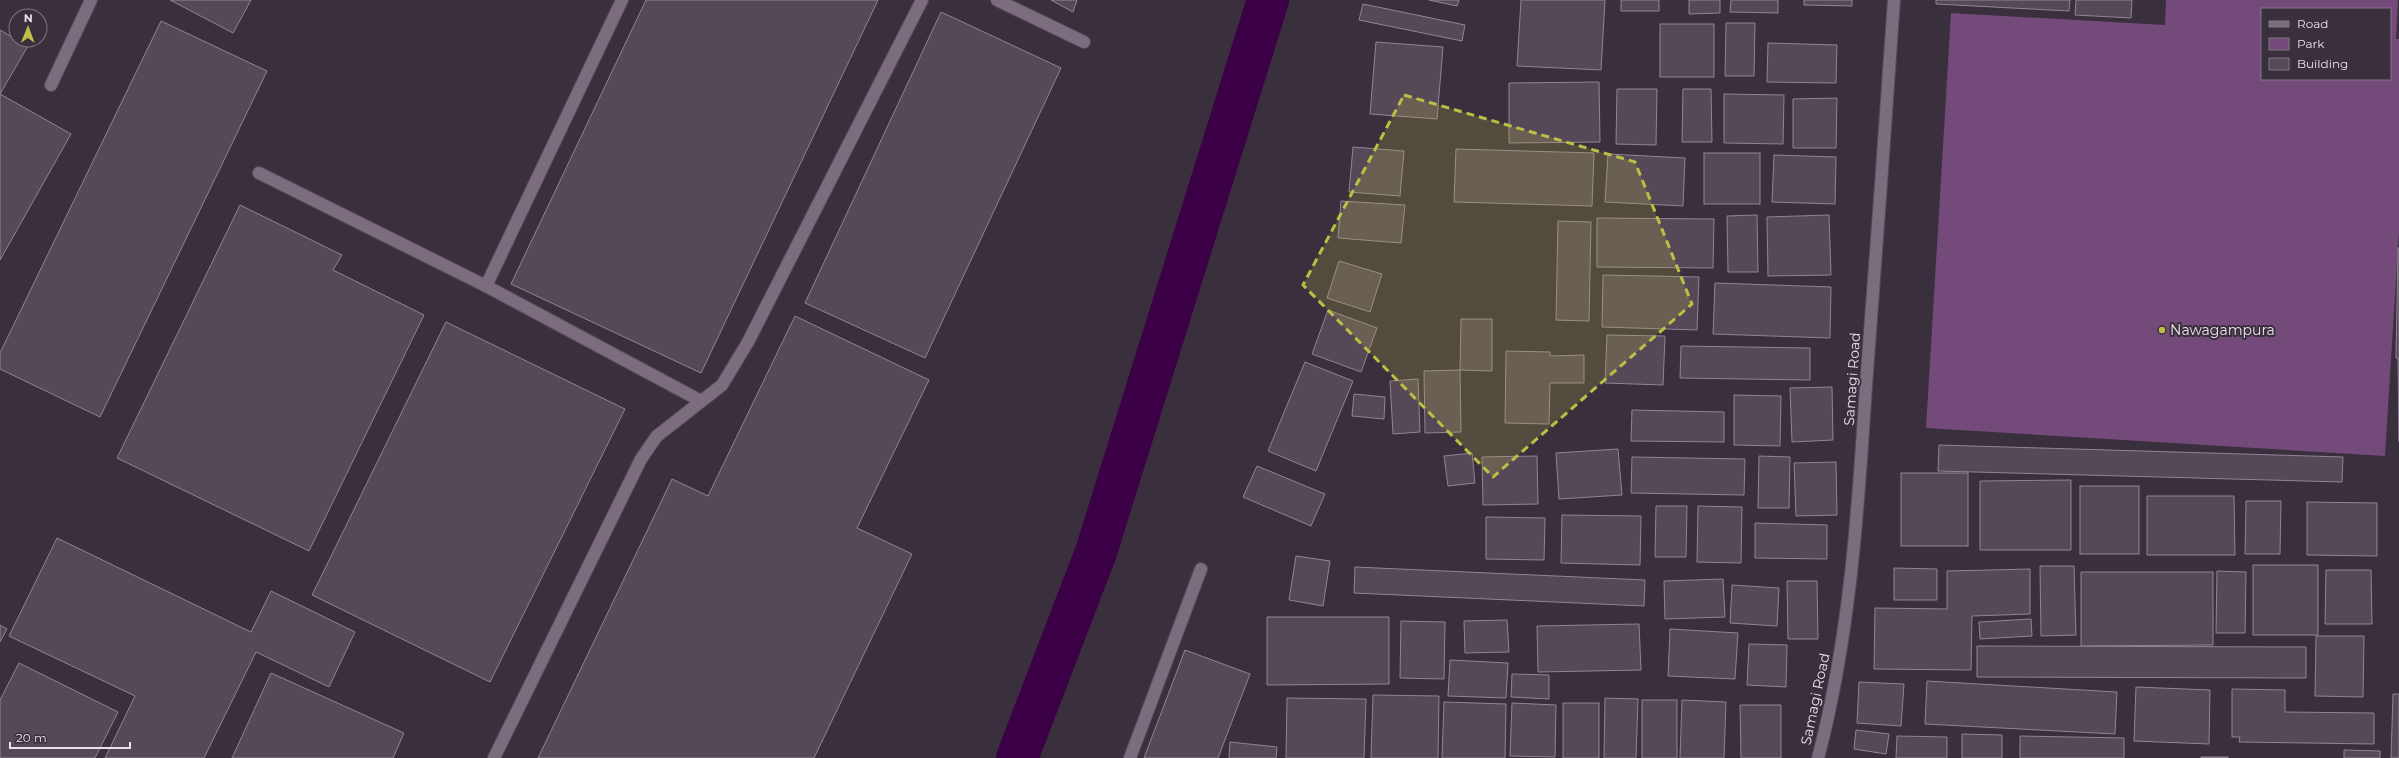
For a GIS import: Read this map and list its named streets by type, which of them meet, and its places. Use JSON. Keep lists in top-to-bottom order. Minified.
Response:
{"streets":{"street":["Samagi Road"]},"places":["Nawagampura"],"legend":["Road","Park","Building"],"scale_bar":"20 m","north":"top"}
